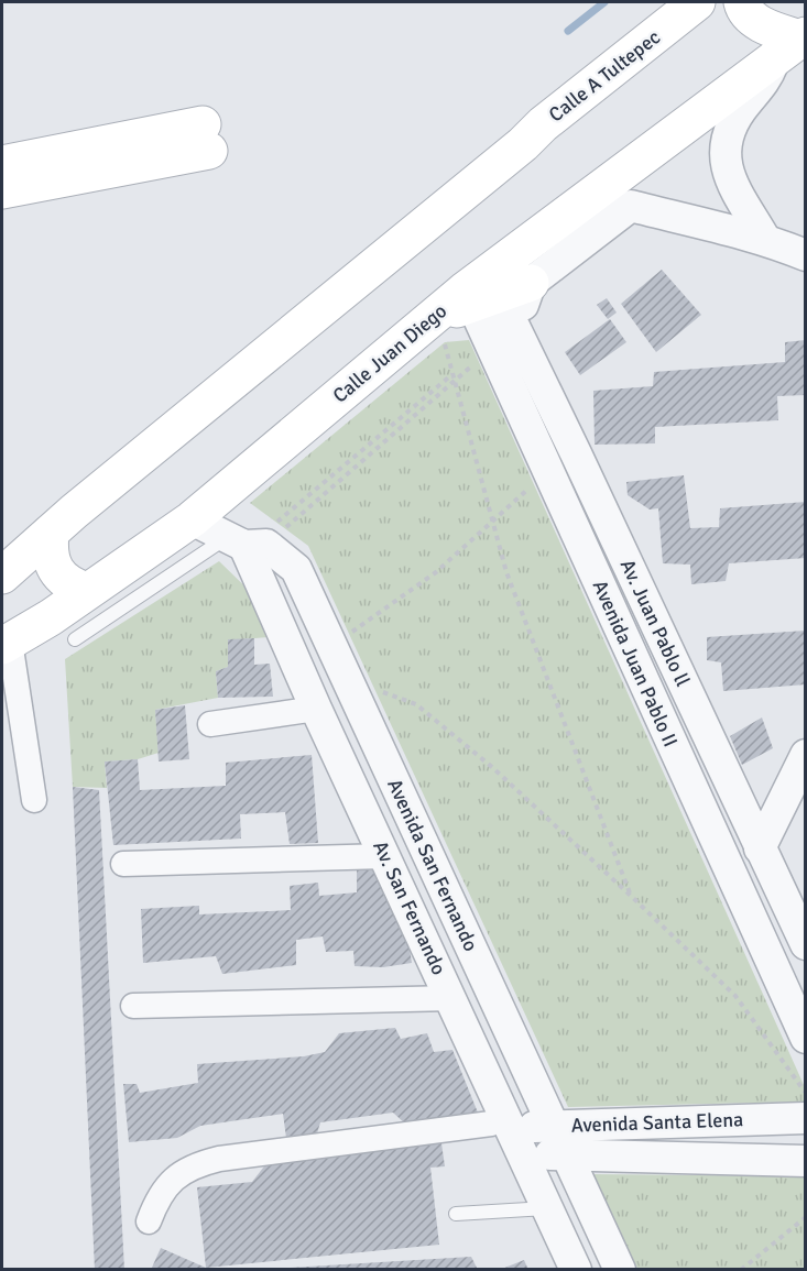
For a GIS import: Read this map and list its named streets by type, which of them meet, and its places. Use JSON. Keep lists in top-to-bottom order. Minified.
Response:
{"streets":{"main road":["Calle A Tultepec","Calle Juan Diego"],"street":["Av. Juan Pablo ll","Avenida Juan Pablo II","Avenida San Fernando","Av. San Fernando","Avenida Santa Elena"]},"crossings":[["Calle Juan Diego","Av. Juan Pablo ll"],["Calle Juan Diego","Avenida Juan Pablo II"],["Calle Juan Diego","Avenida San Fernando"],["Av. Juan Pablo ll","Avenida Juan Pablo II"],["Avenida San Fernando","Av. San Fernando"],["Avenida San Fernando","Avenida Santa Elena"],["Av. San Fernando","Avenida Santa Elena"]]}
